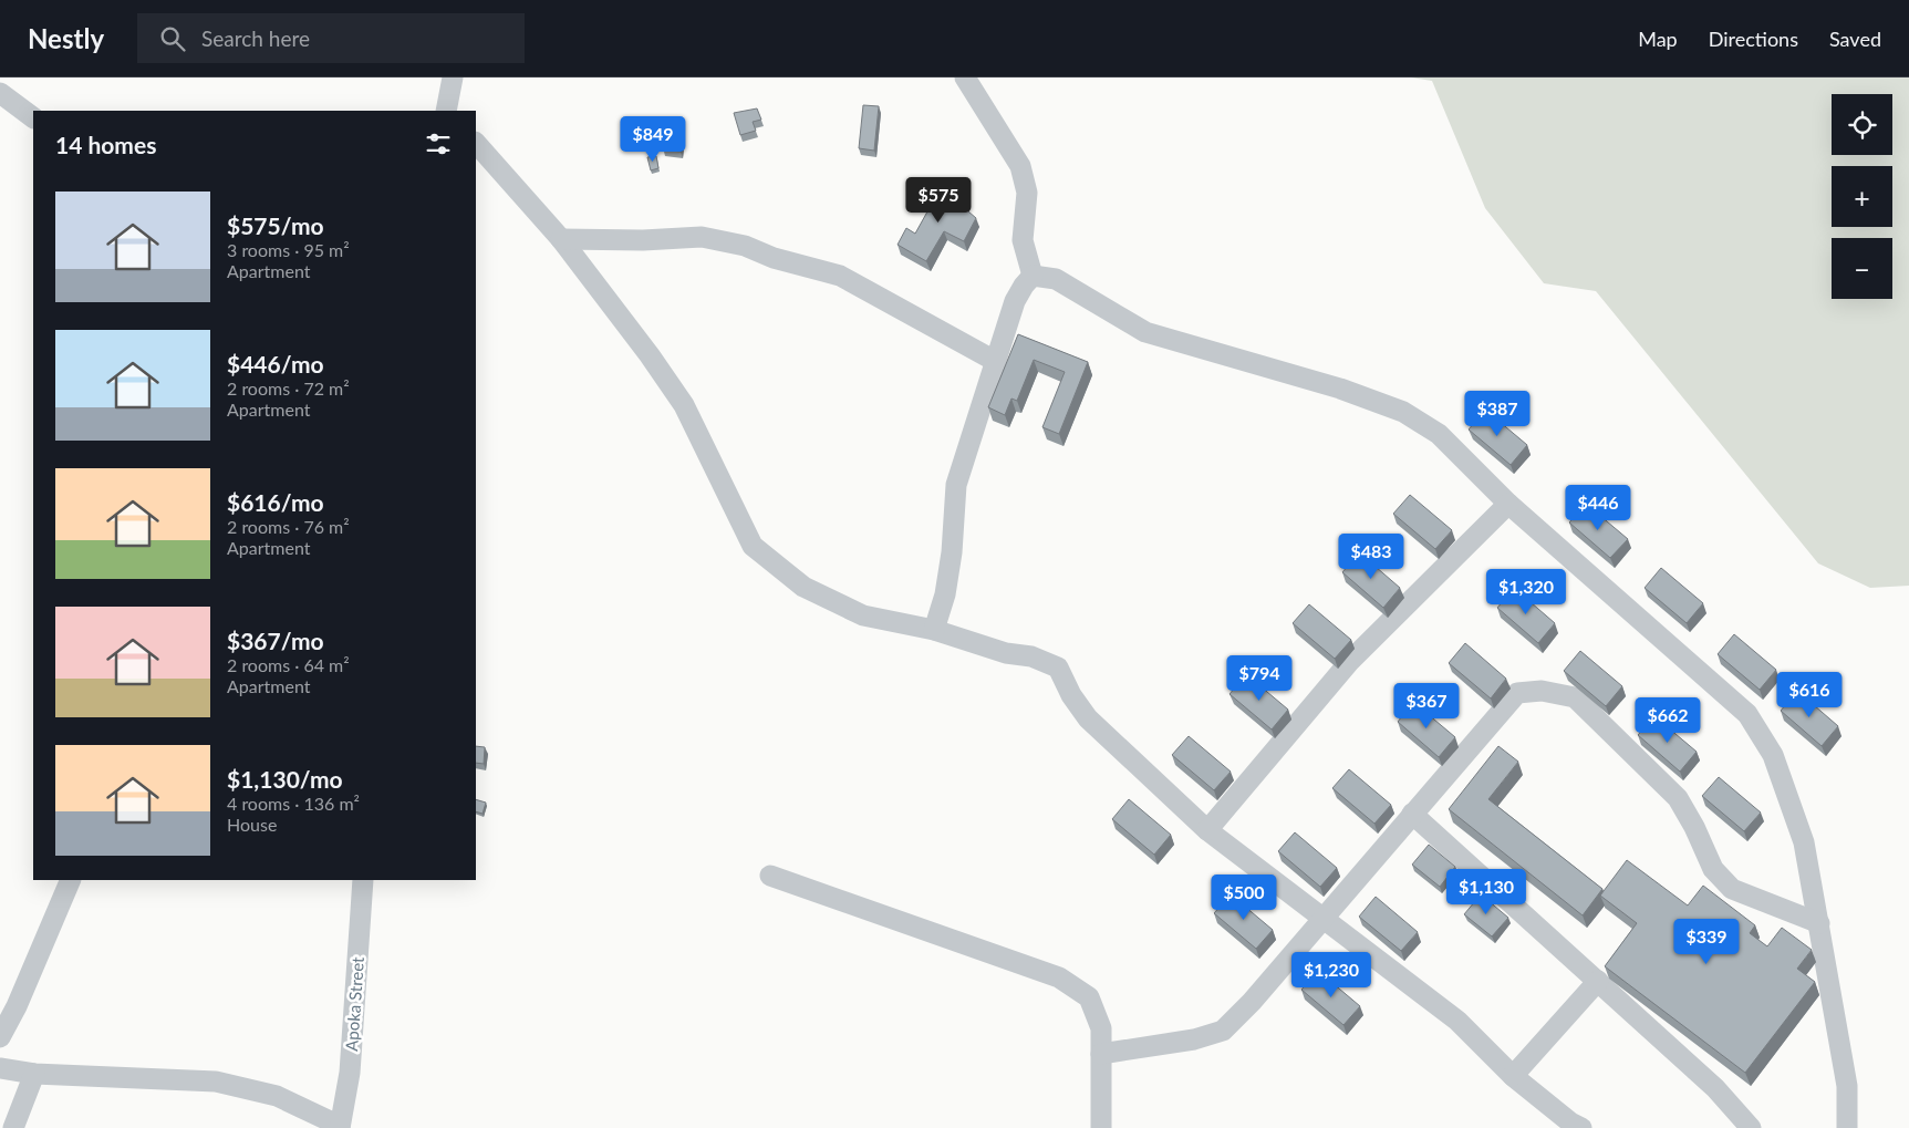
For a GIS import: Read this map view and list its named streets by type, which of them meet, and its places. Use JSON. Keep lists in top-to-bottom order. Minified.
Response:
{"streets":{"street":["Apoka Street"]},"page":{"header":"Nestly","search":"Search here","nav":["Map","Directions","Saved"],"map_buttons":["+","−"],"heading":"14 homes","price":["$849","$575","$387","$446","$483","$1,320","$794","$616","$367","$662","$1,130","$500","$339","$1,230"],"list":[{"name":"$575/mo","note":"3 rooms · 95 m² · Apartment"},{"name":"$446/mo","note":"2 rooms · 72 m² · Apartment"},{"name":"$616/mo","note":"2 rooms · 76 m² · Apartment"},{"name":"$367/mo","note":"2 rooms · 64 m² · Apartment"},{"name":"$1,130/mo","note":"4 rooms · 136 m² · House"}]}}
